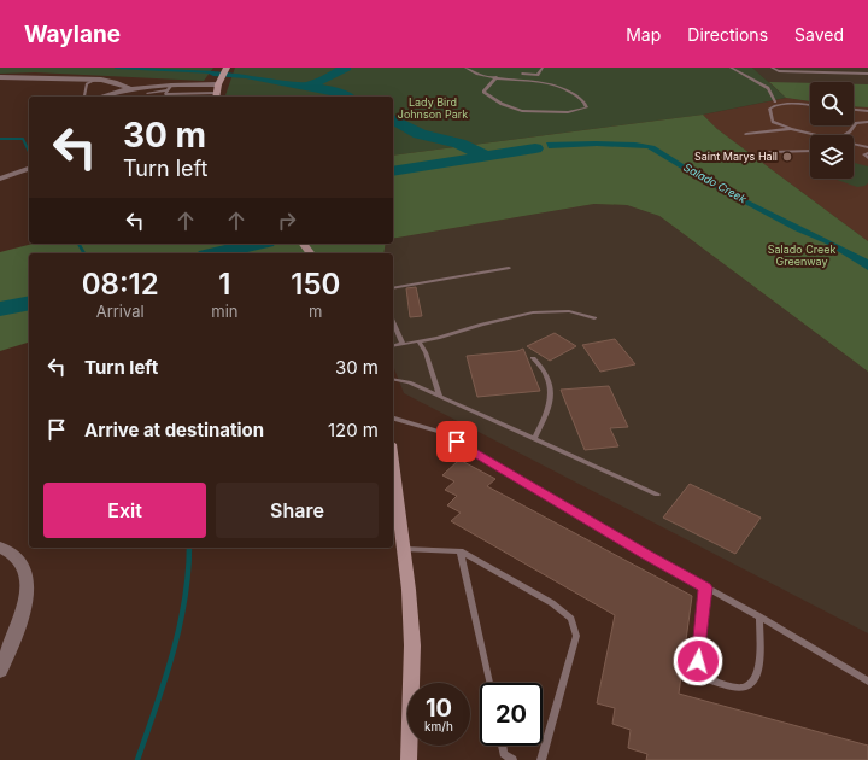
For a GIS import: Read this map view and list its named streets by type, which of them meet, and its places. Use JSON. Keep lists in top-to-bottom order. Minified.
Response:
{"water":["Salado Creek"],"parks":["Lady Bird Johnson Park","Salado Creek Greenway"],"places":["Saint Marys Hall"],"page":{"header":"Waylane","nav":["Map","Directions","Saved"],"turn":["30 m","Turn left"],"eta":["08:12","Arrival","1","min","150","m"],"list":[{"name":"Turn left","value":"30 m"},{"name":"Arrive at destination","value":"120 m"}],"buttons":["Exit","Share"],"speed":"10 km/h","limit":"20"}}
